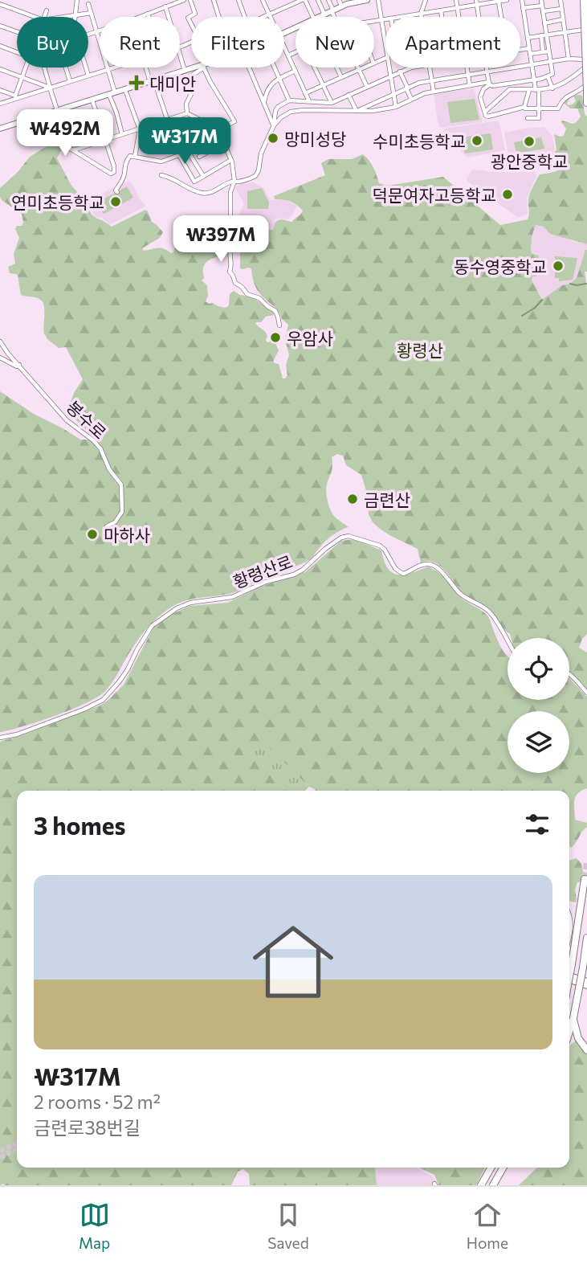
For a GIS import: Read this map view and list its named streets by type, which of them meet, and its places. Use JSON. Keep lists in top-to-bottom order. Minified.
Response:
{"streets":{"street":["봉수로","황령산로"]},"parks":["황령산"],"places":{"health":["대미안"],"other":["망미성당","수미초등학교","광안중학교","덕문여자고등학교","연미초등학교","동수영중학교","우암사","금련산","마하사"]},"page":{"chip":["Buy","Rent","Filters","New","Apartment"],"price":["₩492M","₩317M","₩397M"],"heading":"3 homes","list":[{"name":"₩317M","note":"2 rooms · 52 m² · 금련로38번길"}],"tabs":["Map","Saved","Home"]}}
